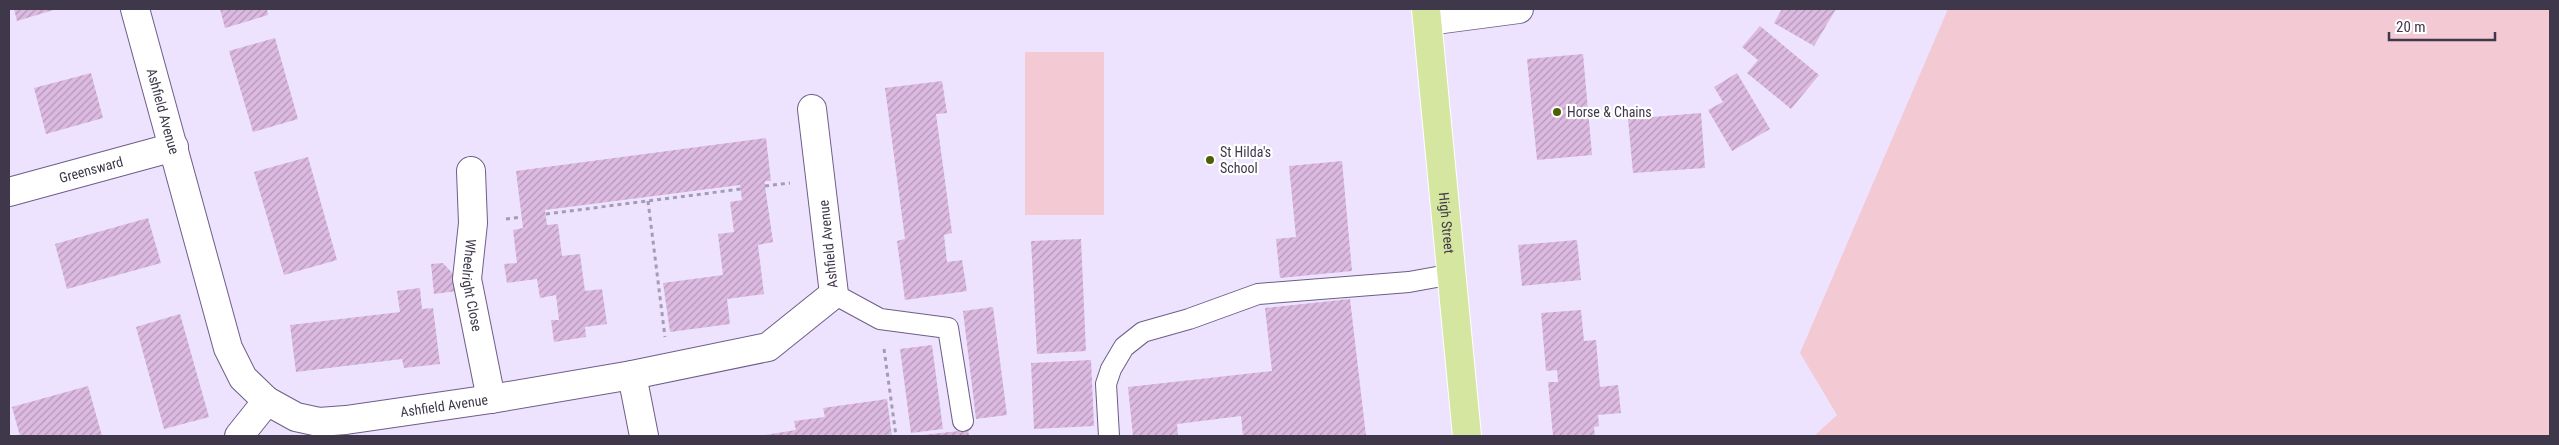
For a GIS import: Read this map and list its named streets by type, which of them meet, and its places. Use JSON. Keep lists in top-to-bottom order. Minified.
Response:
{"streets":{"main road":["High Street"],"street":["Ashfield Avenue","Greensward","Wheelright Close"]},"crossings":[["Ashfield Avenue","Greensward"],["Ashfield Avenue","Wheelright Close"]],"places":["Horse & Chains","St Hilda's School"],"scale_bar":"20 m"}
